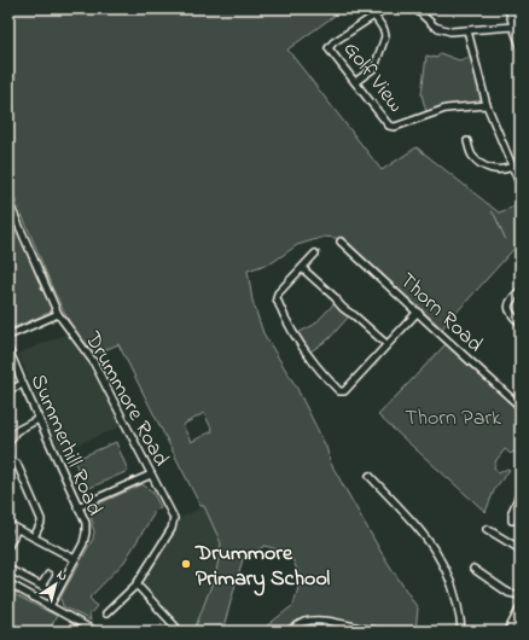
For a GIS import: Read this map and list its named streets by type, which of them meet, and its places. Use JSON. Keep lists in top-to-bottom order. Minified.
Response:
{"streets":{"street":["Golf View","Thorn Road","Drummore Road","Summerhill Road"]},"parks":["Thorn Park"],"places":["Drummore Primary School"],"north":"top right"}
